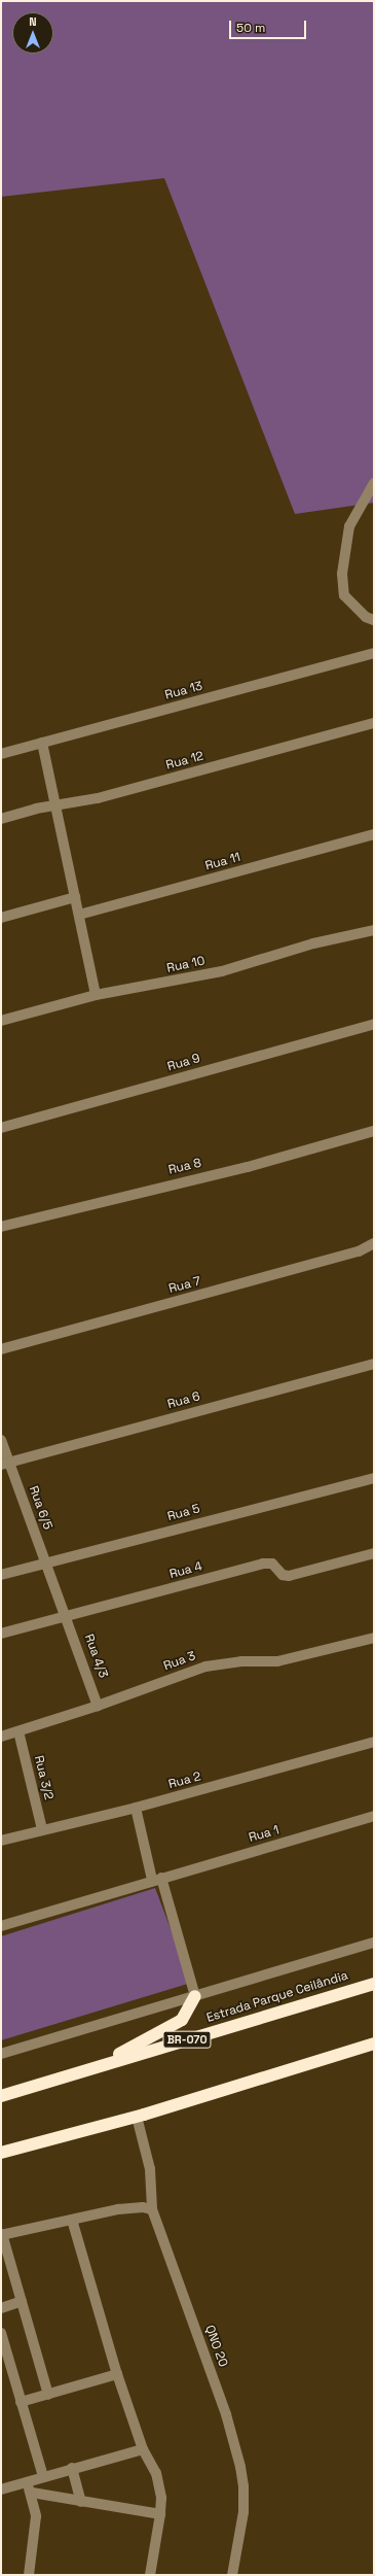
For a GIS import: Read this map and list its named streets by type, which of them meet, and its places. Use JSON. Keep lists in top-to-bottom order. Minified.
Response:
{"streets":{"highway":["Estrada Parque Ceilândia","BR-070"],"street":["Rua 13","Rua 12","Rua 11","Rua 10","Rua 9","Rua 8","Rua 7","Rua 6","Rua 6/5","Rua 5","Rua 4","Rua 4/3","Rua 3","Rua 3/2","Rua 2","Rua 1","QNO 20"]},"crossings":[["Rua 6","Rua 6/5"],["Rua 6/5","Rua 5"],["Rua 6/5","Rua 4"],["Rua 6/5","Rua 4/3"],["Rua 4","Rua 4/3"],["Rua 4/3","Rua 3"],["Rua 3","Rua 3/2"],["Rua 3/2","Rua 2"]],"scale_bar":"50 m","north":"top"}
